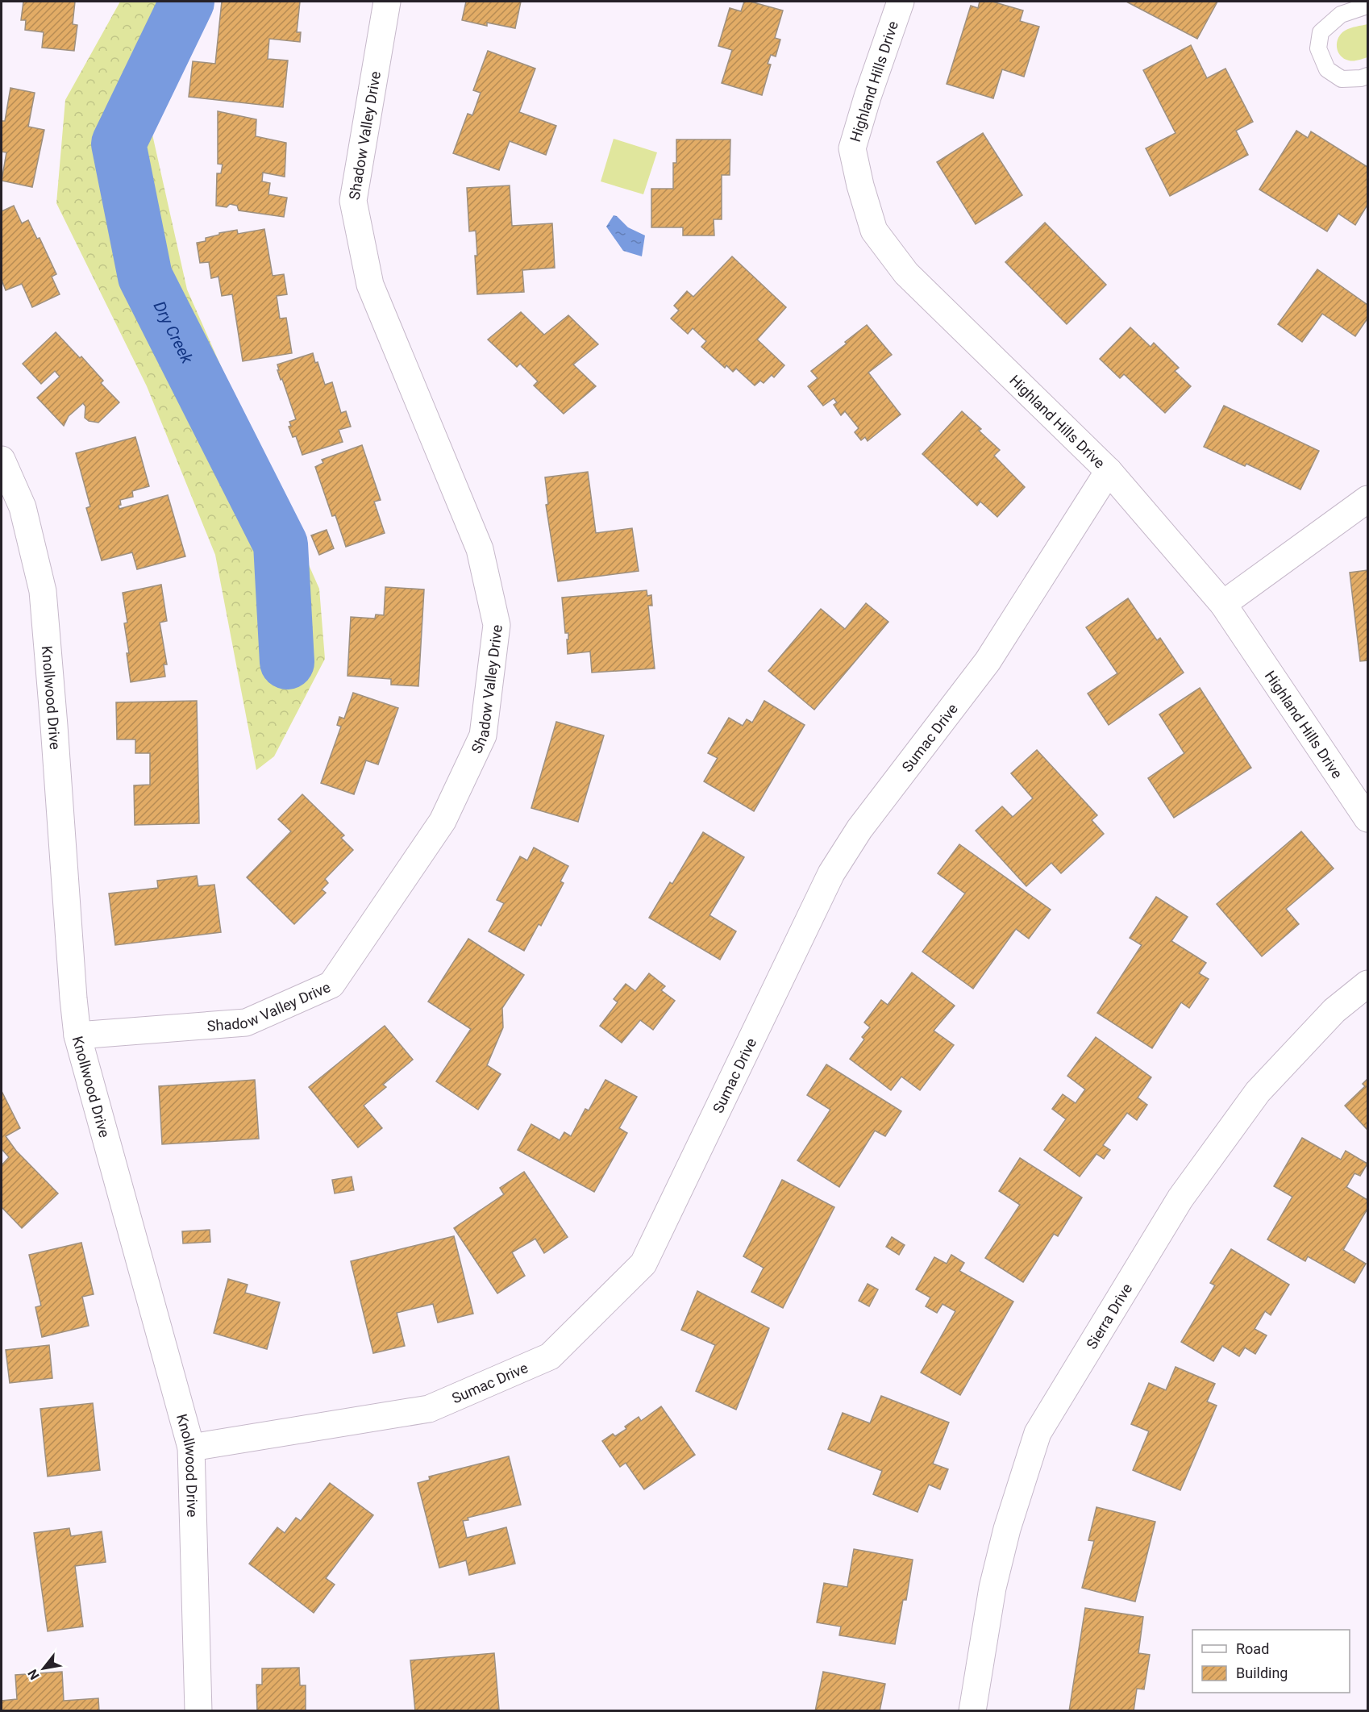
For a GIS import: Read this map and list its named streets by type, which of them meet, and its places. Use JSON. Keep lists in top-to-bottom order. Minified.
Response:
{"streets":{"street":["Highland Hills Drive","Shadow Valley Drive","Knollwood Drive","Sumac Drive","Sierra Drive"]},"crossings":[["Highland Hills Drive","Sumac Drive"],["Shadow Valley Drive","Knollwood Drive"],["Knollwood Drive","Sumac Drive"]],"water":["Dry Creek"],"legend":["Road","Building"],"north":"bottom left"}
